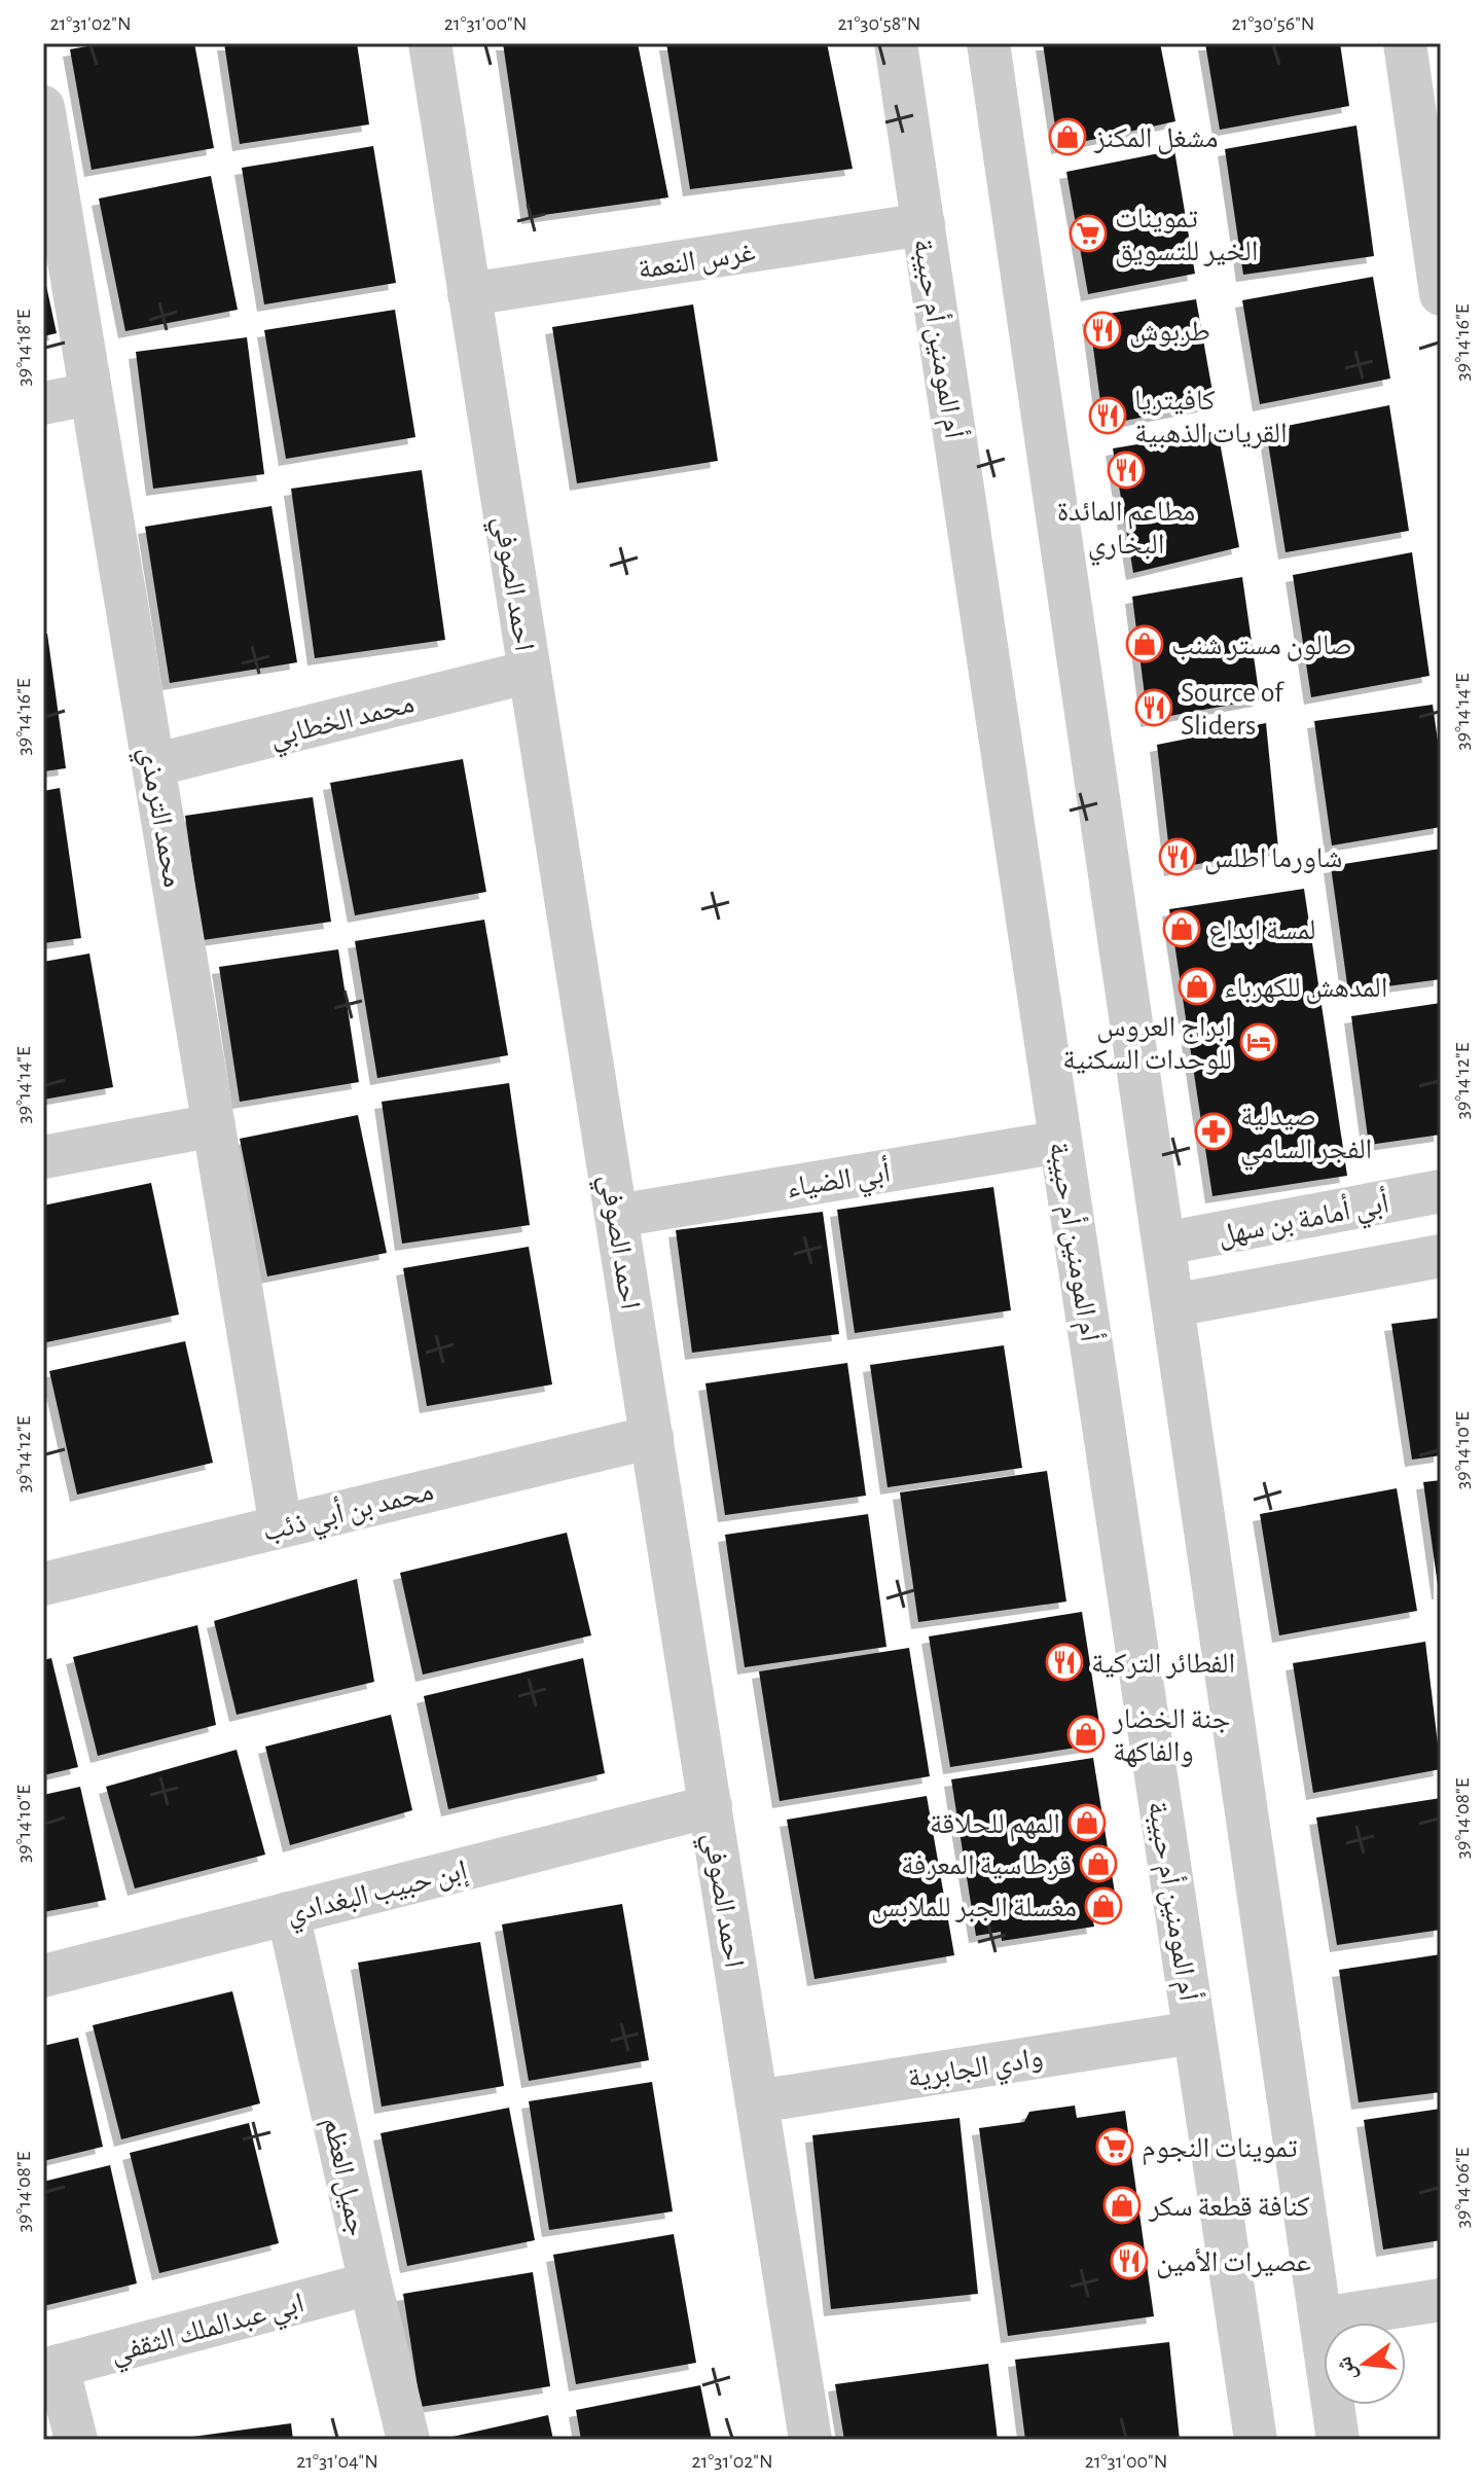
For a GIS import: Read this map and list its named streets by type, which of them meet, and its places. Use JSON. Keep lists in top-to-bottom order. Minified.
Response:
{"streets":{"street":["غرس النعمة","أم المومنين أم حبيبة","احمد الصوفي","محمد الخطابي","محمد الترمذي","أبي الضياء","أبي أمامة بن سهل","محمد بن أبي ذئب","إبن حبيب البغدادي","وادي الجابرية","جميل العظم","ابي عبدالملك الثقفي"]},"crossings":[["غرس النعمة","أم المومنين أم حبيبة"],["غرس النعمة","احمد الصوفي"],["أم المومنين أم حبيبة","أبي الضياء"],["أم المومنين أم حبيبة","وادي الجابرية"],["احمد الصوفي","محمد الخطابي"],["احمد الصوفي","أبي الضياء"],["احمد الصوفي","محمد بن أبي ذئب"],["احمد الصوفي","إبن حبيب البغدادي"],["احمد الصوفي","وادي الجابرية"],["محمد الخطابي","محمد الترمذي"],["محمد الترمذي","محمد بن أبي ذئب"],["إبن حبيب البغدادي","جميل العظم"],["جميل العظم","ابي عبدالملك الثقفي"]],"places":{"shop":["مشغل المكنز","صالون مستر شنب","لمسة ابداع","المدهش للكهرباء","جنة الخضار والفاكهة","المهم للحلاقة","قرطاسية المعرفة","مغسلة الجبر للملابس","كنافة قطعة سكر"],"supermarket":["تموينات الخير للتسويق","تموينات النجوم"],"restaurant":["طربوش","كافيتريا القريات الذهبية","مطاعم المائدة البخاري","Source of Sliders","شاورما اطلس","الفطائر التركية","عصيرات الأمين"],"hotel":["ابراج العروس للوحدات السكنية"],"pharmacy":["صيدلية الفجر السامي"]},"north":"left","coordinates":["21°31'02\"N","21°31'00\"N","21°30'58\"N","21°30'56\"N","39°14'16\"E","39°14'18\"E","39°14'14\"E","39°14'12\"E","39°14'10\"E","39°14'08\"E","39°14'06\"E","21°31'04\"N"]}
